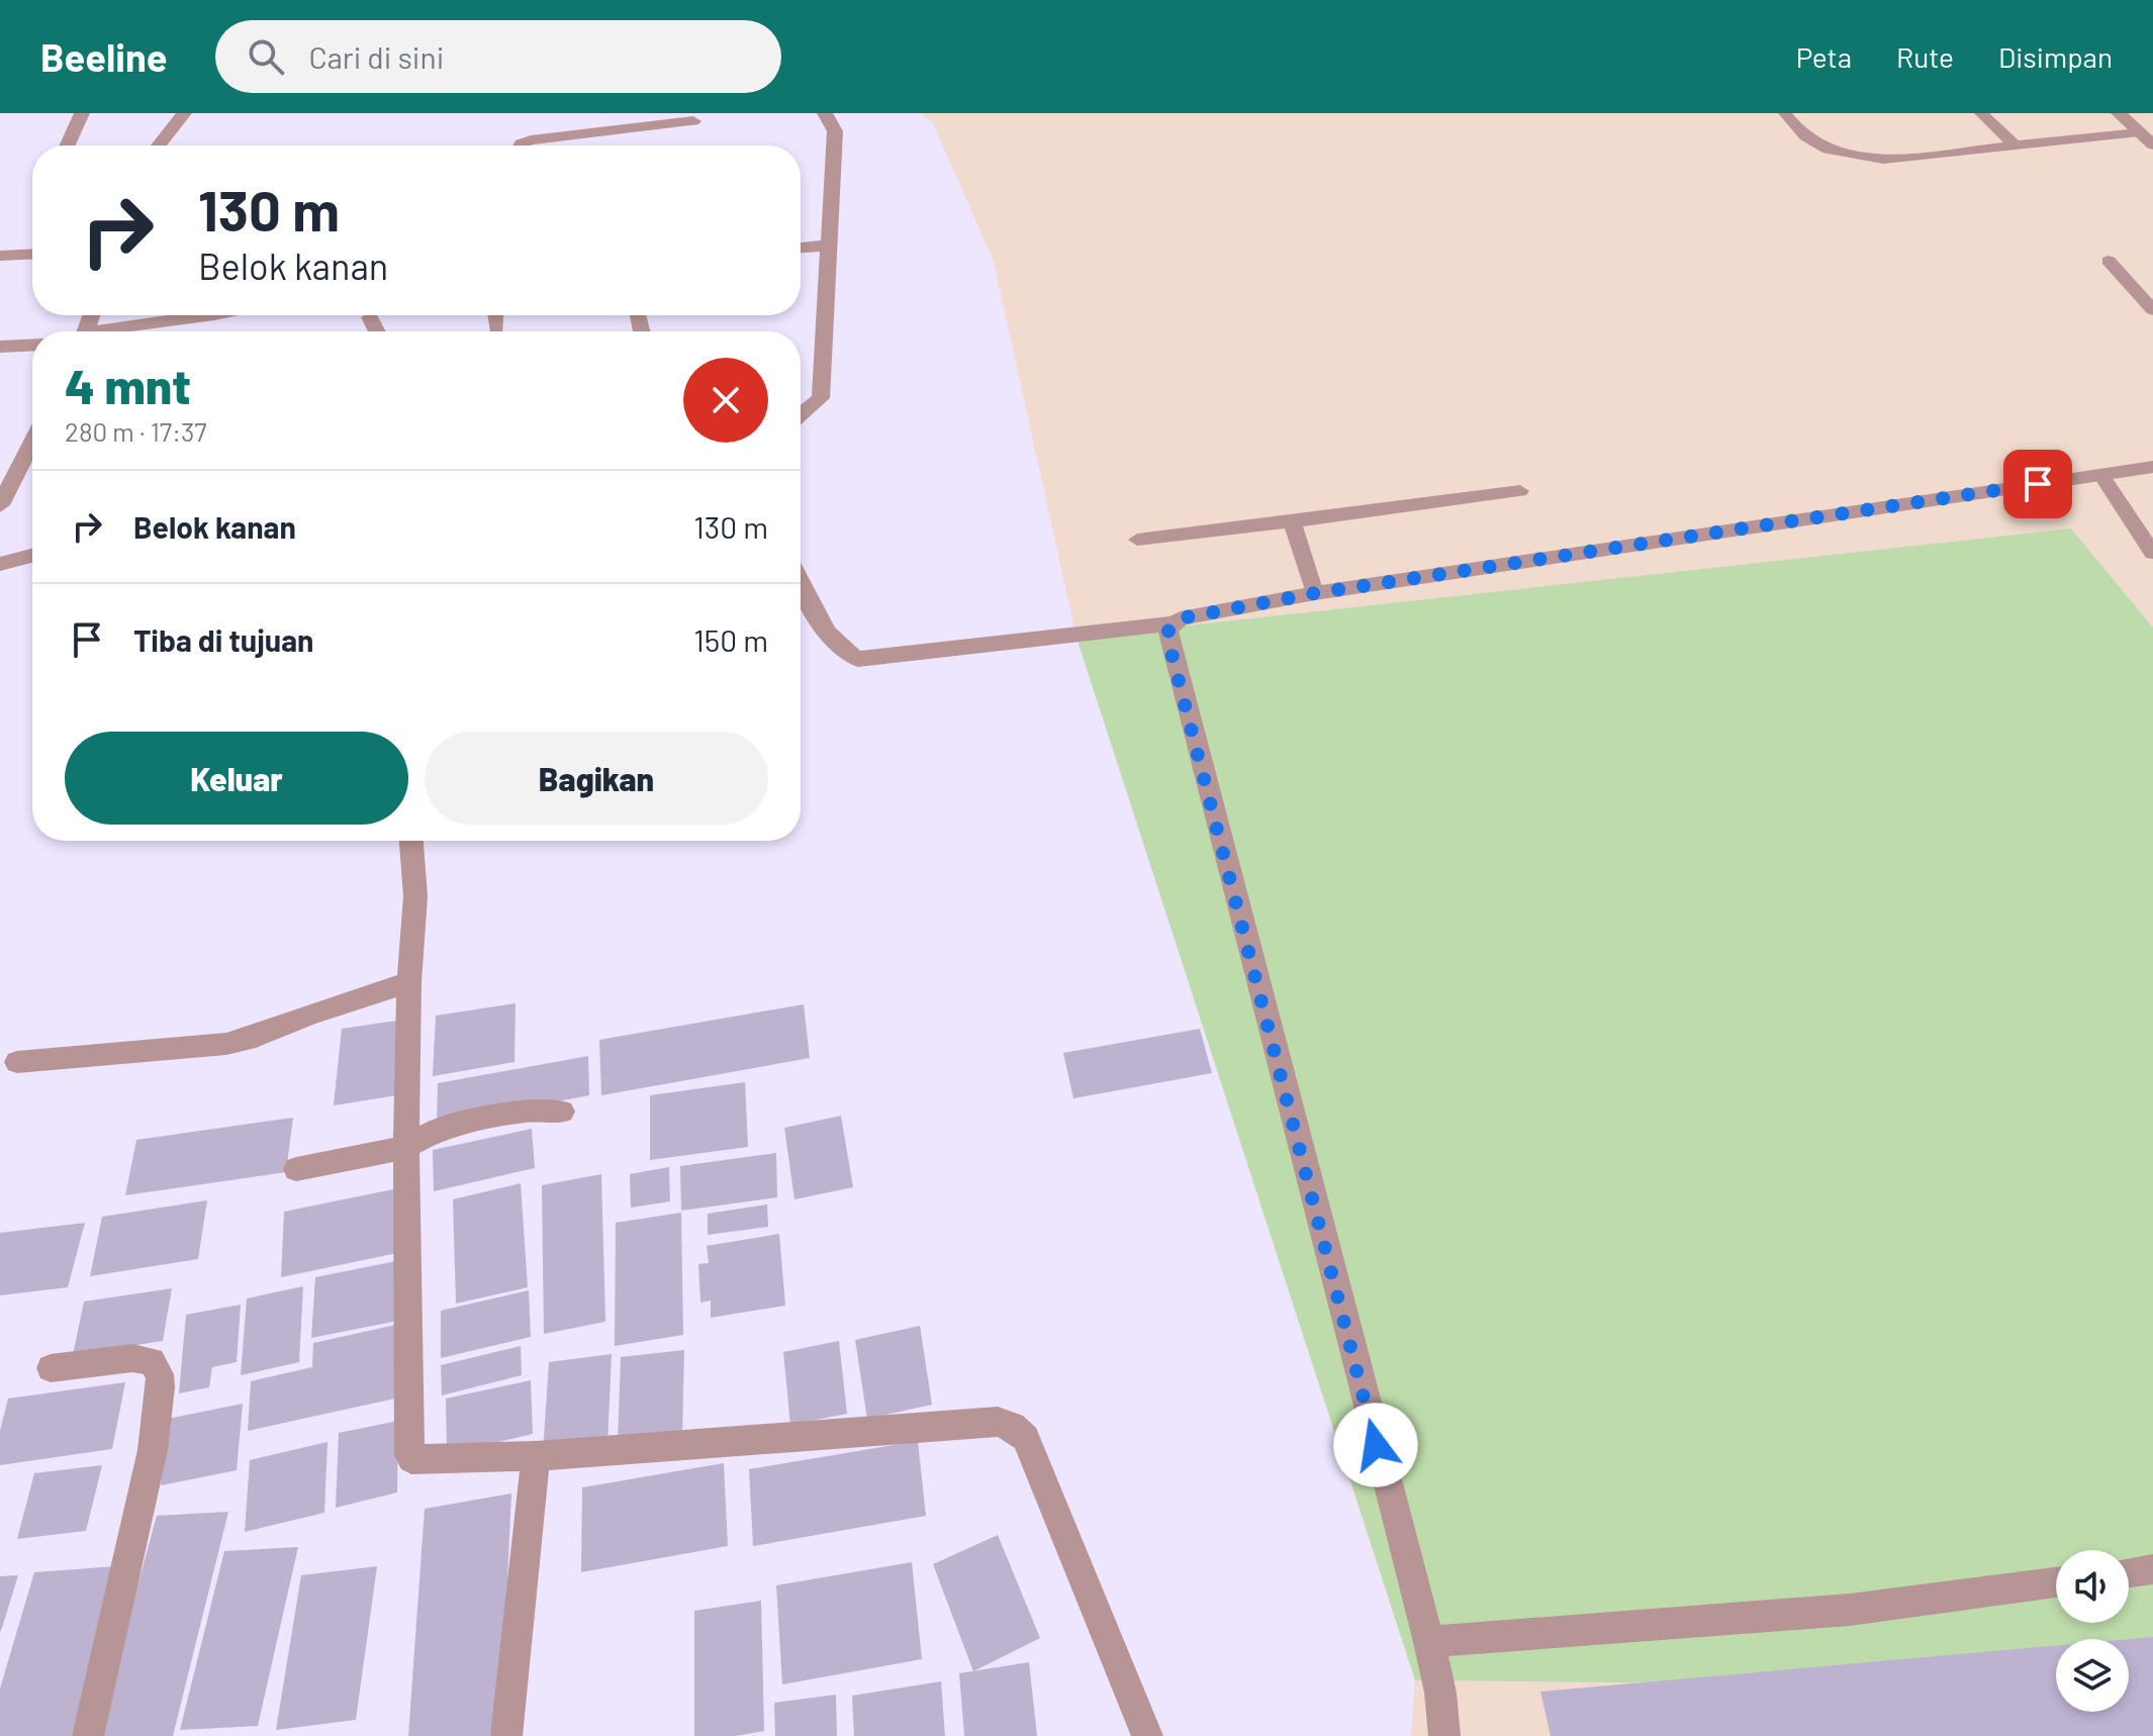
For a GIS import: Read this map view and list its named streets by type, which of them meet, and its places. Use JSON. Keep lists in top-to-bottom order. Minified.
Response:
{"page":{"header":"Beeline","search":"Cari di sini","nav":["Peta","Rute","Disimpan"],"turn":["130 m","Belok kanan"],"heading":["4 mnt","280 m · 17:37"],"list":[{"name":"Belok kanan","value":"130 m"},{"name":"Tiba di tujuan","value":"150 m"}],"buttons":["Keluar","Bagikan"]}}
